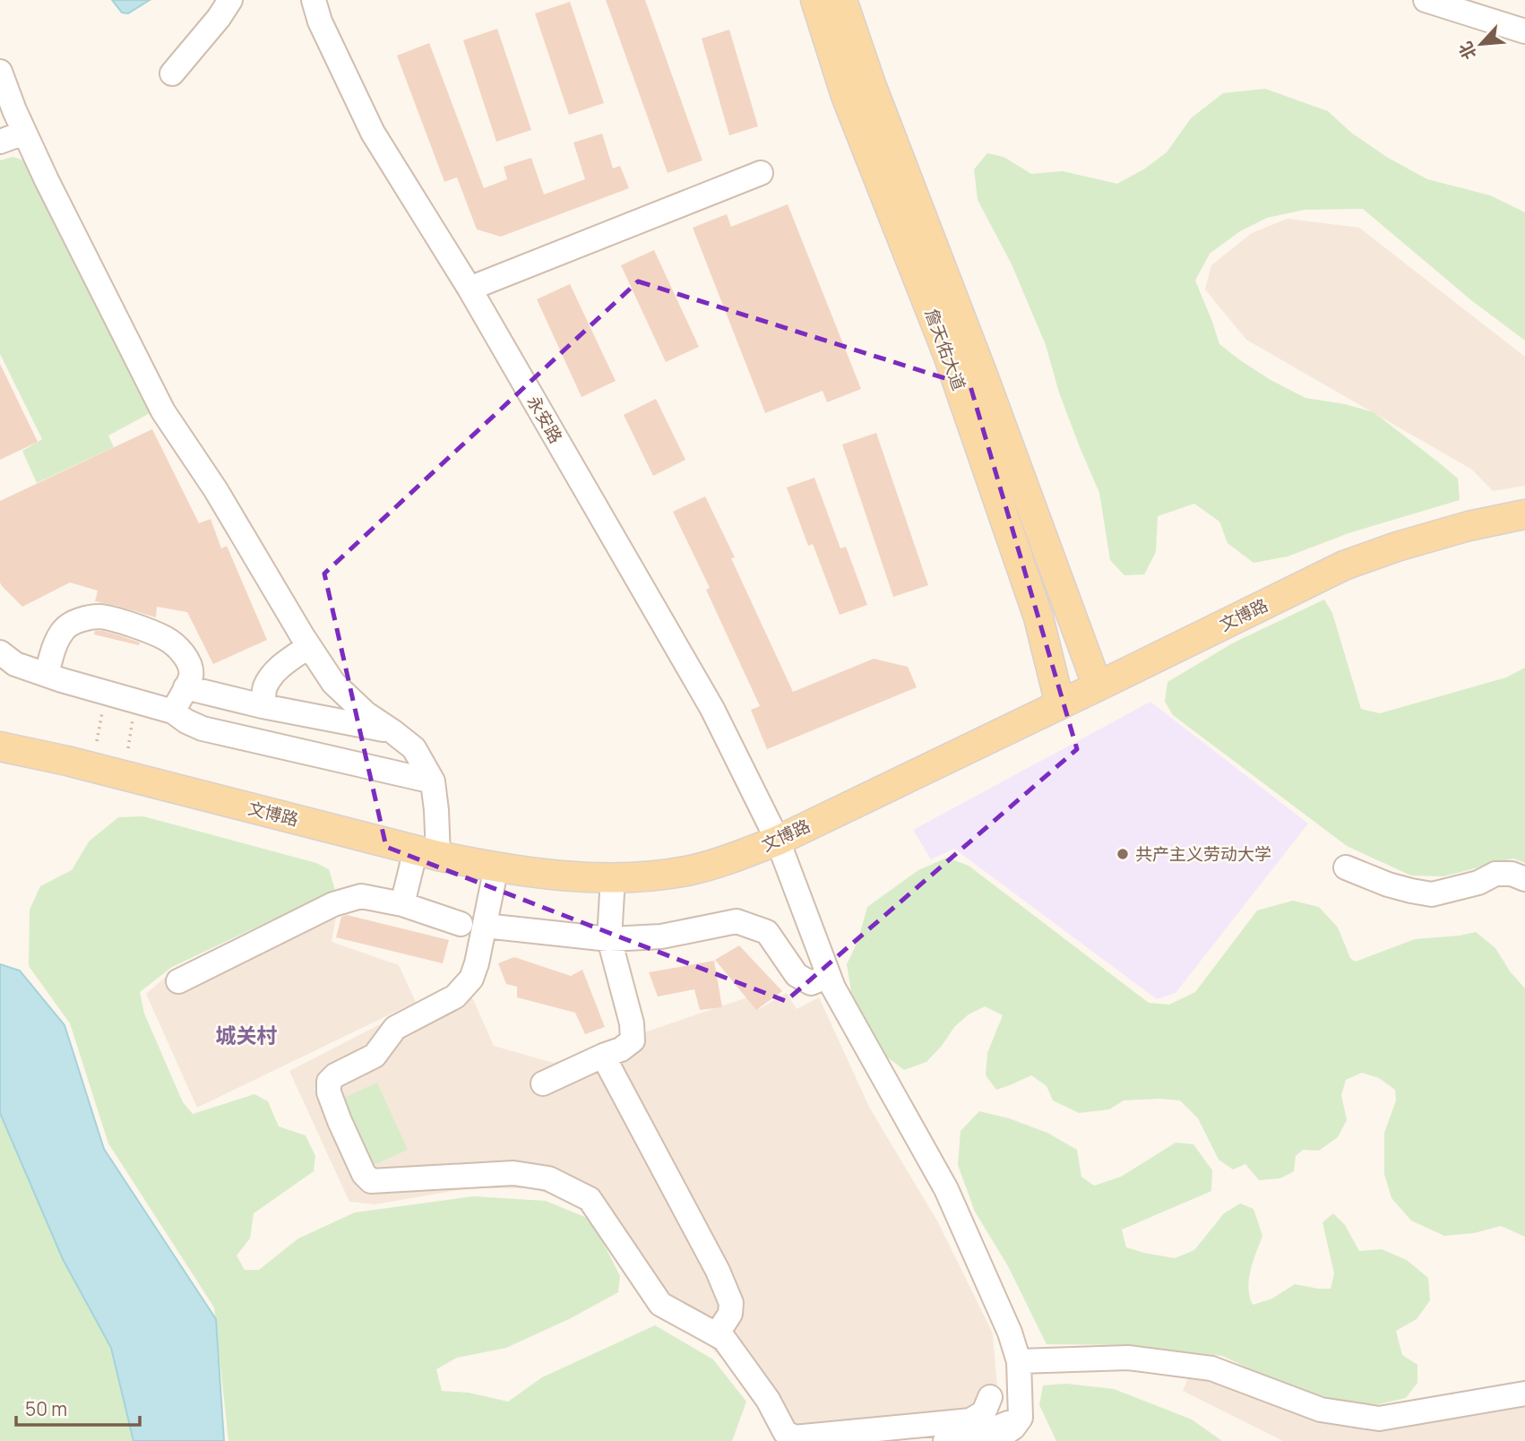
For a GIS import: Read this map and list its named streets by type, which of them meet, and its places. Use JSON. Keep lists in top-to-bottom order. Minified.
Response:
{"streets":{"main road":["詹天佑大道","文博路"],"street":["永安路"]},"crossings":[["詹天佑大道","文博路"],["永安路","文博路"]],"districts":["城关村"],"places":["共产主义劳动大学"],"scale_bar":"50 m","north":"bottom left"}
